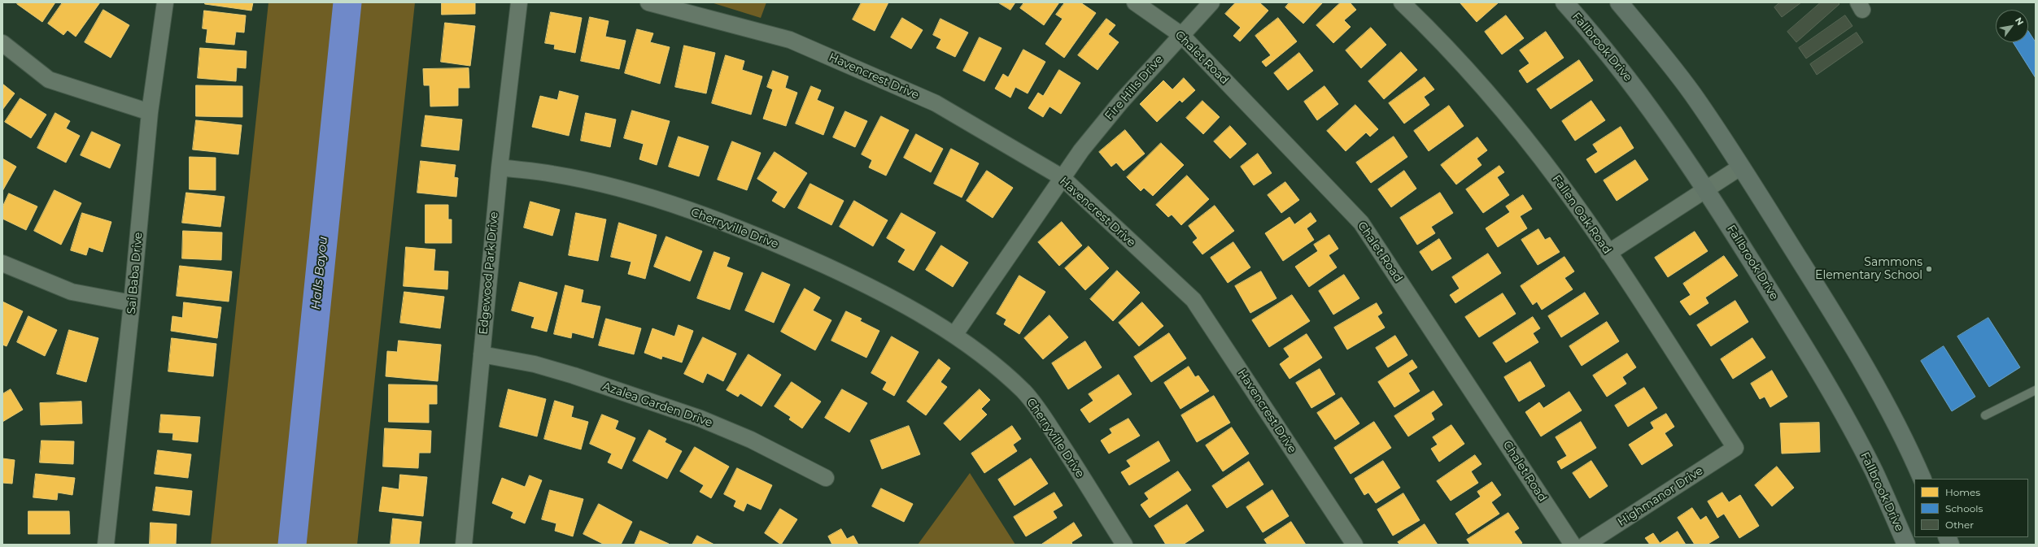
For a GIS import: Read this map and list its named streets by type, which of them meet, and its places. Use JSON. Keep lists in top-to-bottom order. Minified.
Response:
{"streets":{"main road":["Fallbrook Drive"],"street":["Chalet Road","Havencrest Drive","Fire Hills Drive","Fallen Oak Road","Cherryville Drive","Sai Baba Drive","Edgewood Park Drive","Azalea Garden Drive","Highmanor Drive"]},"crossings":[["Chalet Road","Fire Hills Drive"],["Havencrest Drive","Fire Hills Drive"],["Fallen Oak Road","Highmanor Drive"],["Cherryville Drive","Edgewood Park Drive"],["Edgewood Park Drive","Azalea Garden Drive"]],"water":["Halls Bayou"],"places":["Sammons Elementary School"],"legend":["Homes","Schools","Other"],"north":"top right"}
